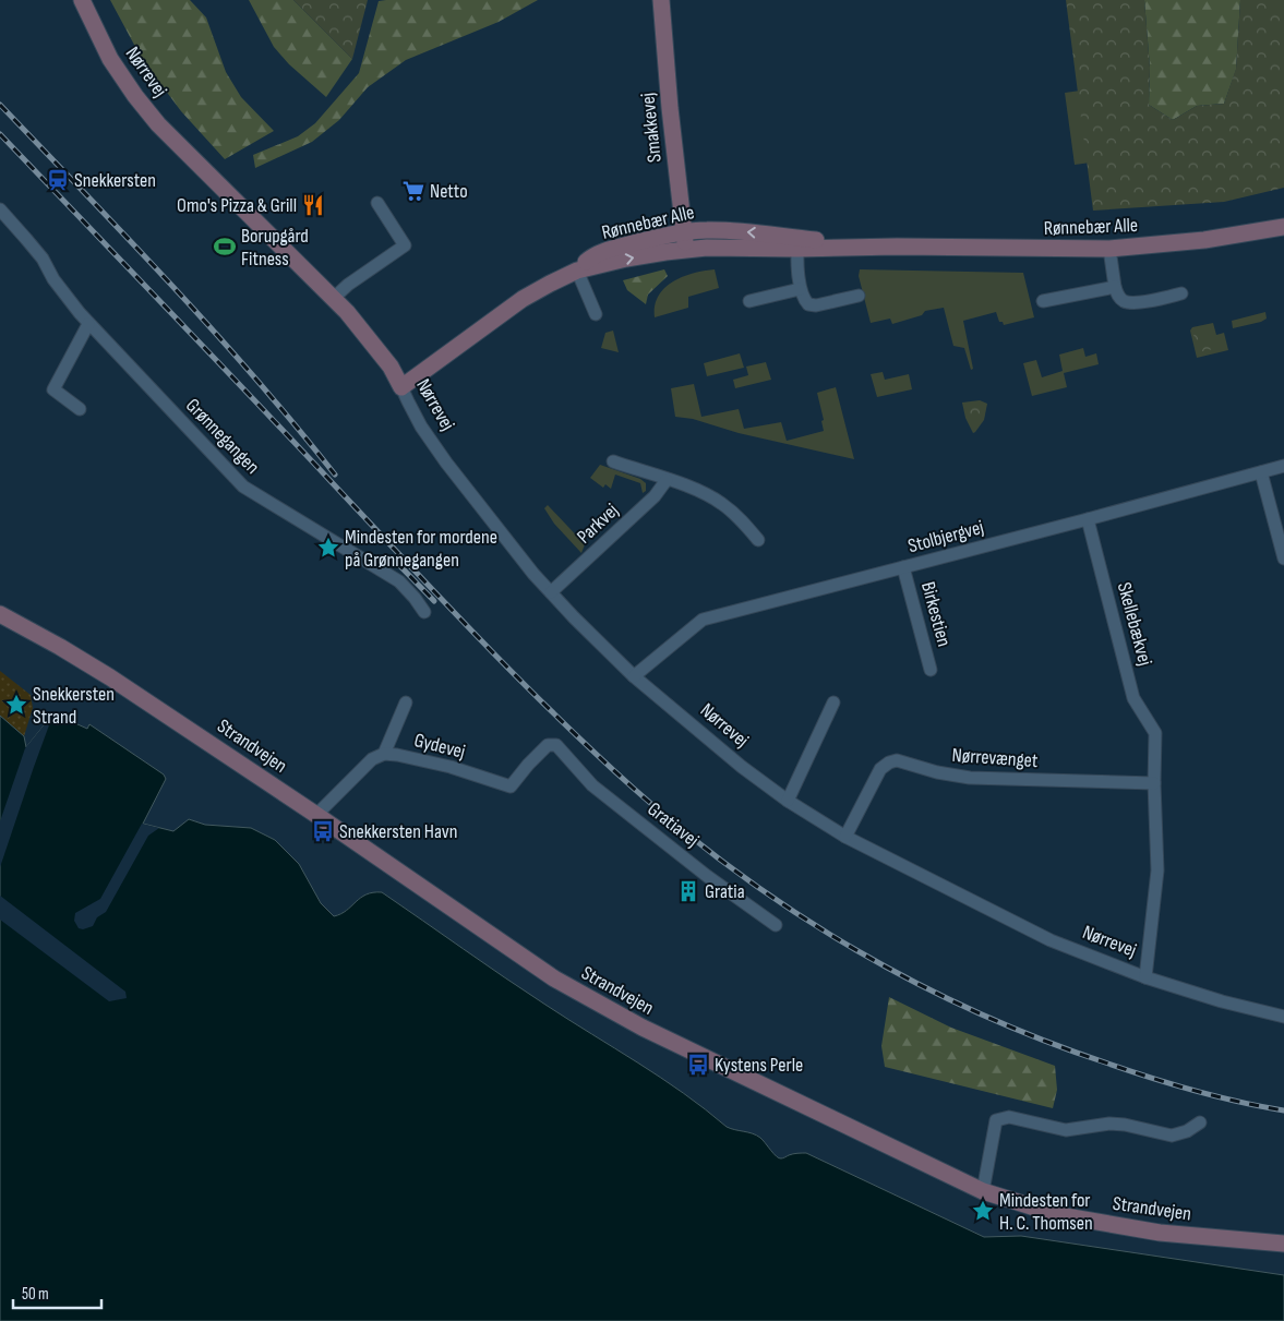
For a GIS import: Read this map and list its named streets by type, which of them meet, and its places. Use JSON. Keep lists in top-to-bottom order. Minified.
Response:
{"streets":{"main road":["Nørrevej","Smakkevej","Rønnebær Alle","Strandvejen"],"street":["Grønnegangen","Parkvej","Stolbjergvej","Birkestien","Skellebækvej","Gydevej","Nørrevænget","Gratiavej"]},"crossings":[["Nørrevej","Rønnebær Alle"],["Nørrevej","Parkvej"],["Nørrevej","Stolbjergvej"],["Nørrevej","Nørrevænget"],["Smakkevej","Rønnebær Alle"],["Stolbjergvej","Birkestien"],["Stolbjergvej","Skellebækvej"],["Skellebækvej","Nørrevænget"],["Strandvejen","Gydevej"],["Gydevej","Gratiavej"]],"places":{"station":["Snekkersten"],"supermarket":["Netto"],"restaurant":["Omo's Pizza & Grill"],"sports":["Borupgård Fitness"],"place":["Mindesten for mordene på Grønnegangen","Snekkersten Strand","Mindesten for H. C. Thomsen"],"bus stop":["Snekkersten Havn","Kystens Perle"],"building":["Gratia"]},"scale_bar":"50 m"}
